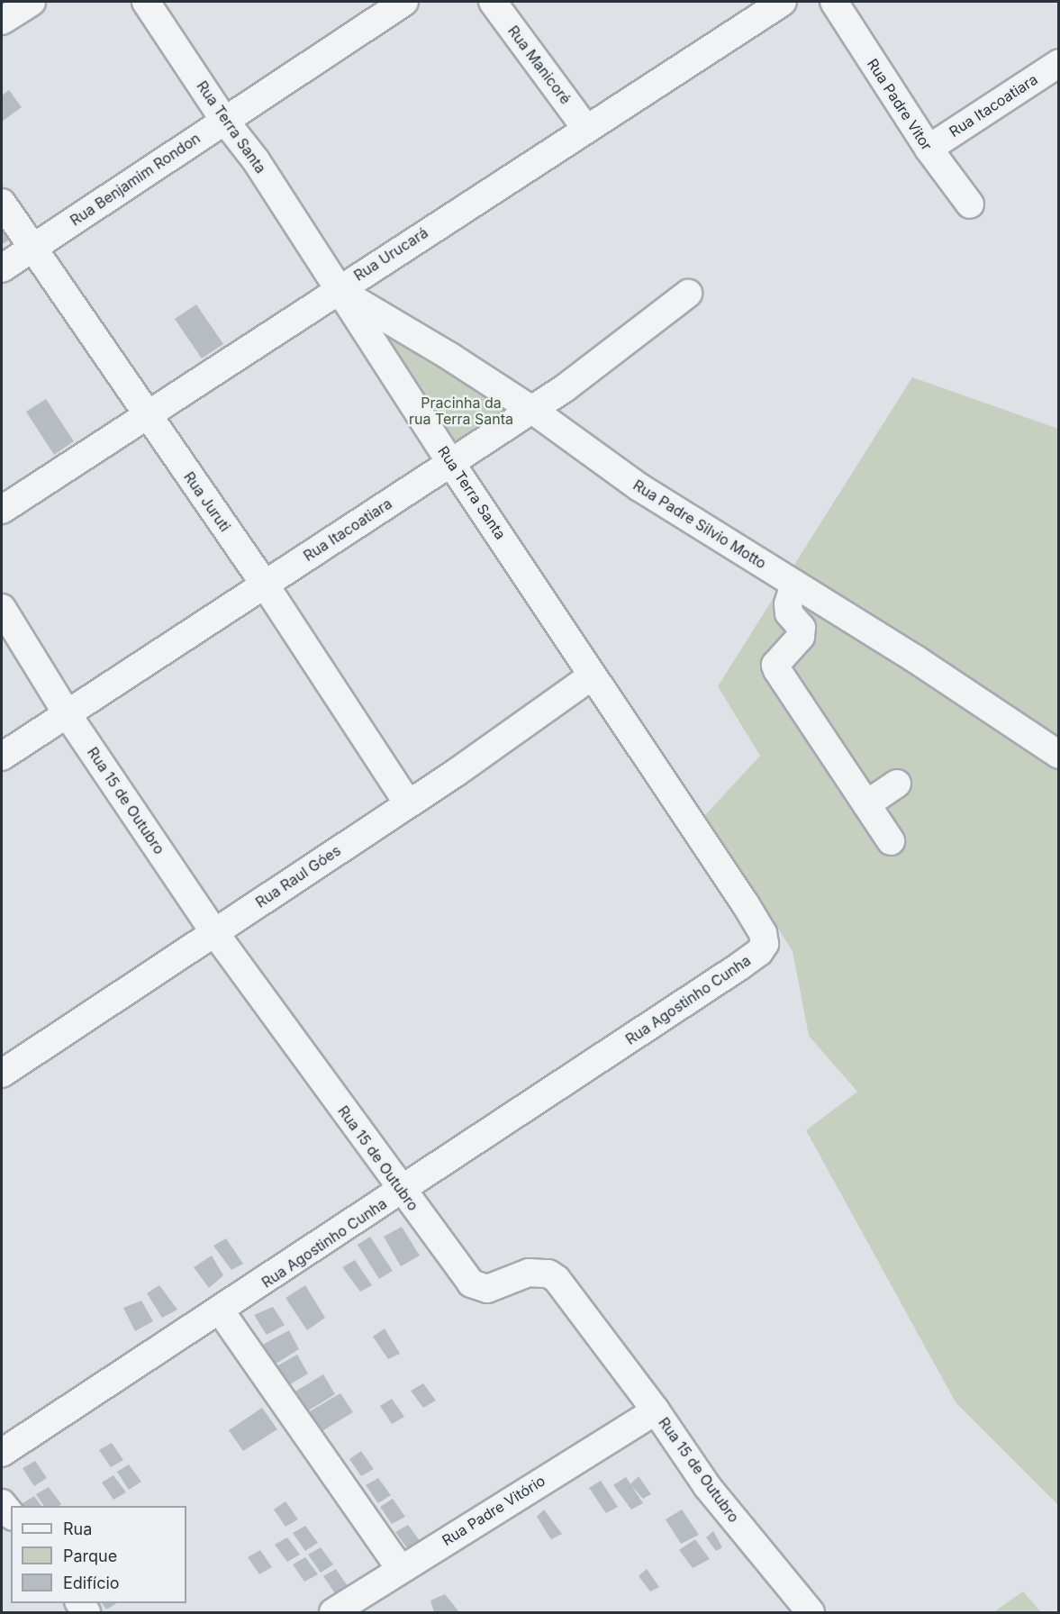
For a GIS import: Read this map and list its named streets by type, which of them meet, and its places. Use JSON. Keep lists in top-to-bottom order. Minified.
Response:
{"streets":{"street":["Rua Manicoré","Rua Padre Vitor","Rua Itacoatiara","Rua Terra Santa","Rua Benjamim Rondon","Rua Urucará","Rua Juruti","Rua Padre Silvio Motto","Rua 15 de Outubro","Rua Raul Góes","Rua Agostinho Cunha","Rua Padre Vitório"]},"crossings":[["Rua Manicoré","Rua Urucará"],["Rua Padre Vitor","Rua Itacoatiara"],["Rua Itacoatiara","Rua Terra Santa"],["Rua Itacoatiara","Rua Juruti"],["Rua Itacoatiara","Rua Padre Silvio Motto"],["Rua Itacoatiara","Rua 15 de Outubro"],["Rua Terra Santa","Rua Benjamim Rondon"],["Rua Terra Santa","Rua Urucará"],["Rua Terra Santa","Rua Padre Silvio Motto"],["Rua Terra Santa","Rua Raul Góes"],["Rua Terra Santa","Rua Agostinho Cunha"],["Rua Benjamim Rondon","Rua Juruti"],["Rua Urucará","Rua Juruti"],["Rua Urucará","Rua Padre Silvio Motto"],["Rua Juruti","Rua Raul Góes"],["Rua 15 de Outubro","Rua Raul Góes"],["Rua 15 de Outubro","Rua Agostinho Cunha"],["Rua 15 de Outubro","Rua Padre Vitório"]],"parks":["Pracinha da rua Terra Santa"],"legend":["Rua","Parque","Edifício"]}
